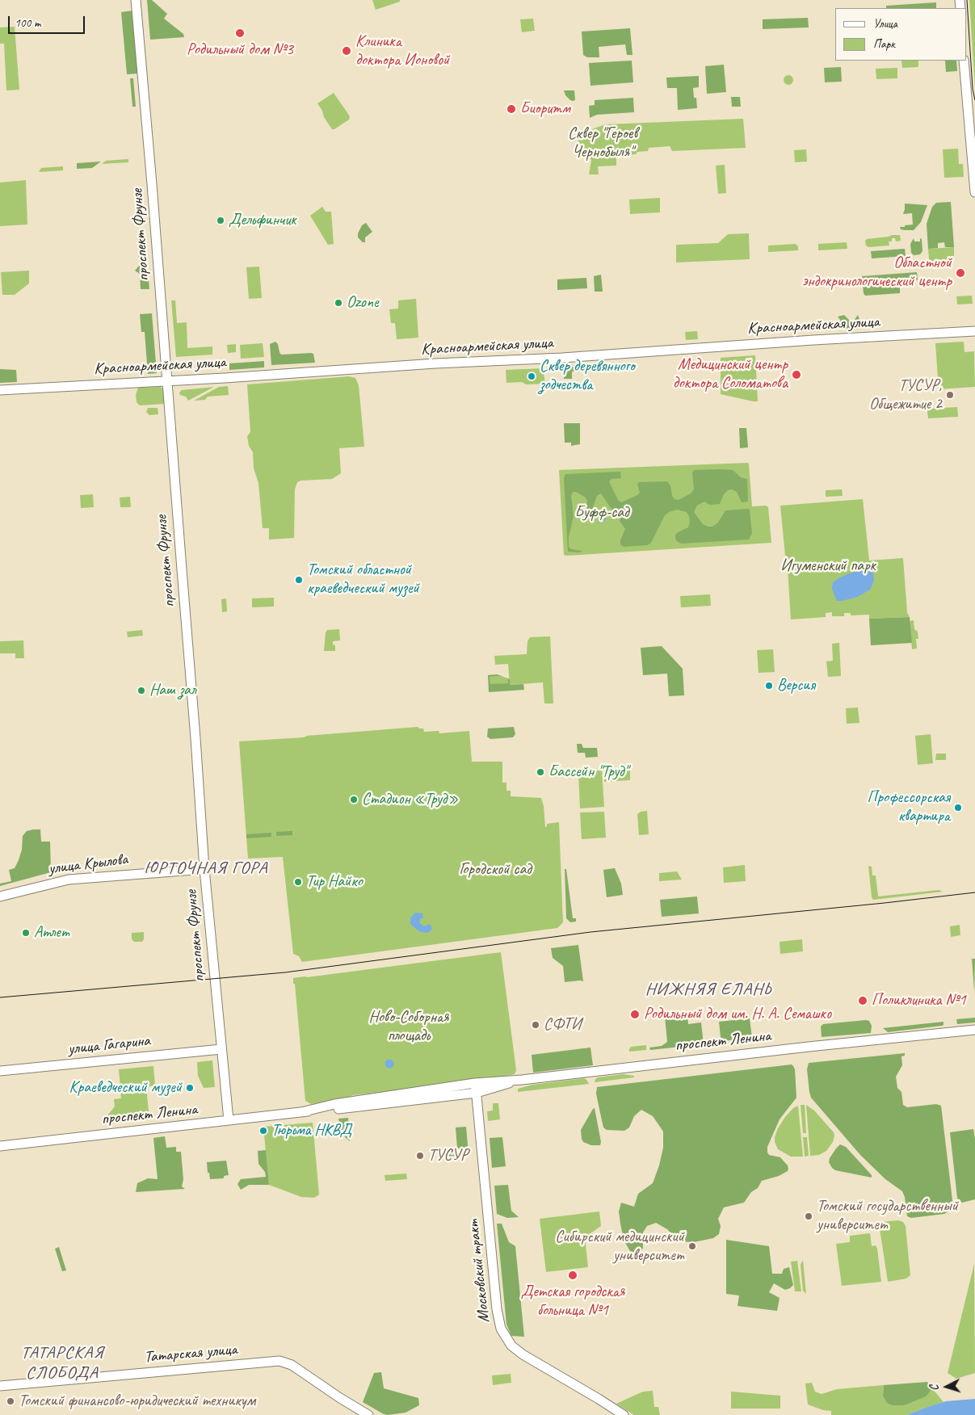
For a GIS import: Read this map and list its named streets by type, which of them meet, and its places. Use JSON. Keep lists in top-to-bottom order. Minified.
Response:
{"streets":{"main road":["проспект Фрунзе","Красноармейская улица","улица Крылова","проспект Ленина","улица Гагарина","Московский тракт","Татарская улица"]},"crossings":[["проспект Фрунзе","Красноармейская улица"],["проспект Фрунзе","улица Крылова"],["проспект Фрунзе","проспект Ленина"],["проспект Фрунзе","улица Гагарина"],["проспект Ленина","Московский тракт"]],"districts":["ЮРТОЧНАЯ ГОРА","НИЖНЯЯ ЕЛАНЬ","ТАТАРСКАЯ СЛОБОДА"],"parks":["Сквер \"Героев Чернобыля\"","Буфф-сад","Игуменский парк","Городской сад","Ново-Соборная площадь"],"places":["Родильный дом №3","Клиника доктора Ионовой","Биоритм","Дельфинчик","Областной эндокринологический центр","Ozone","Медицинский центр доктора Соломатова","Сквер деревянного зодчества","ТУСУР, Общежитие 2","Томский областной краеведческий музей","Версия","Наш зал","Бассейн \"Труд\"","Стадион «Труд»","Профессорская квартира","Тир Найко","Атлет","Поликлиника №1","Родильный дом им. Н. А. Семашко","СФТИ","Краеведческий музей","Тюрьма НКВД","ТУСУР","Томский государственный университет","Сибирский медицинский университет","Детская городская больница №1","Томский финансово-юридический техникум"],"legend":["Улица","Парк"],"scale_bar":"100 m","north":"left"}
